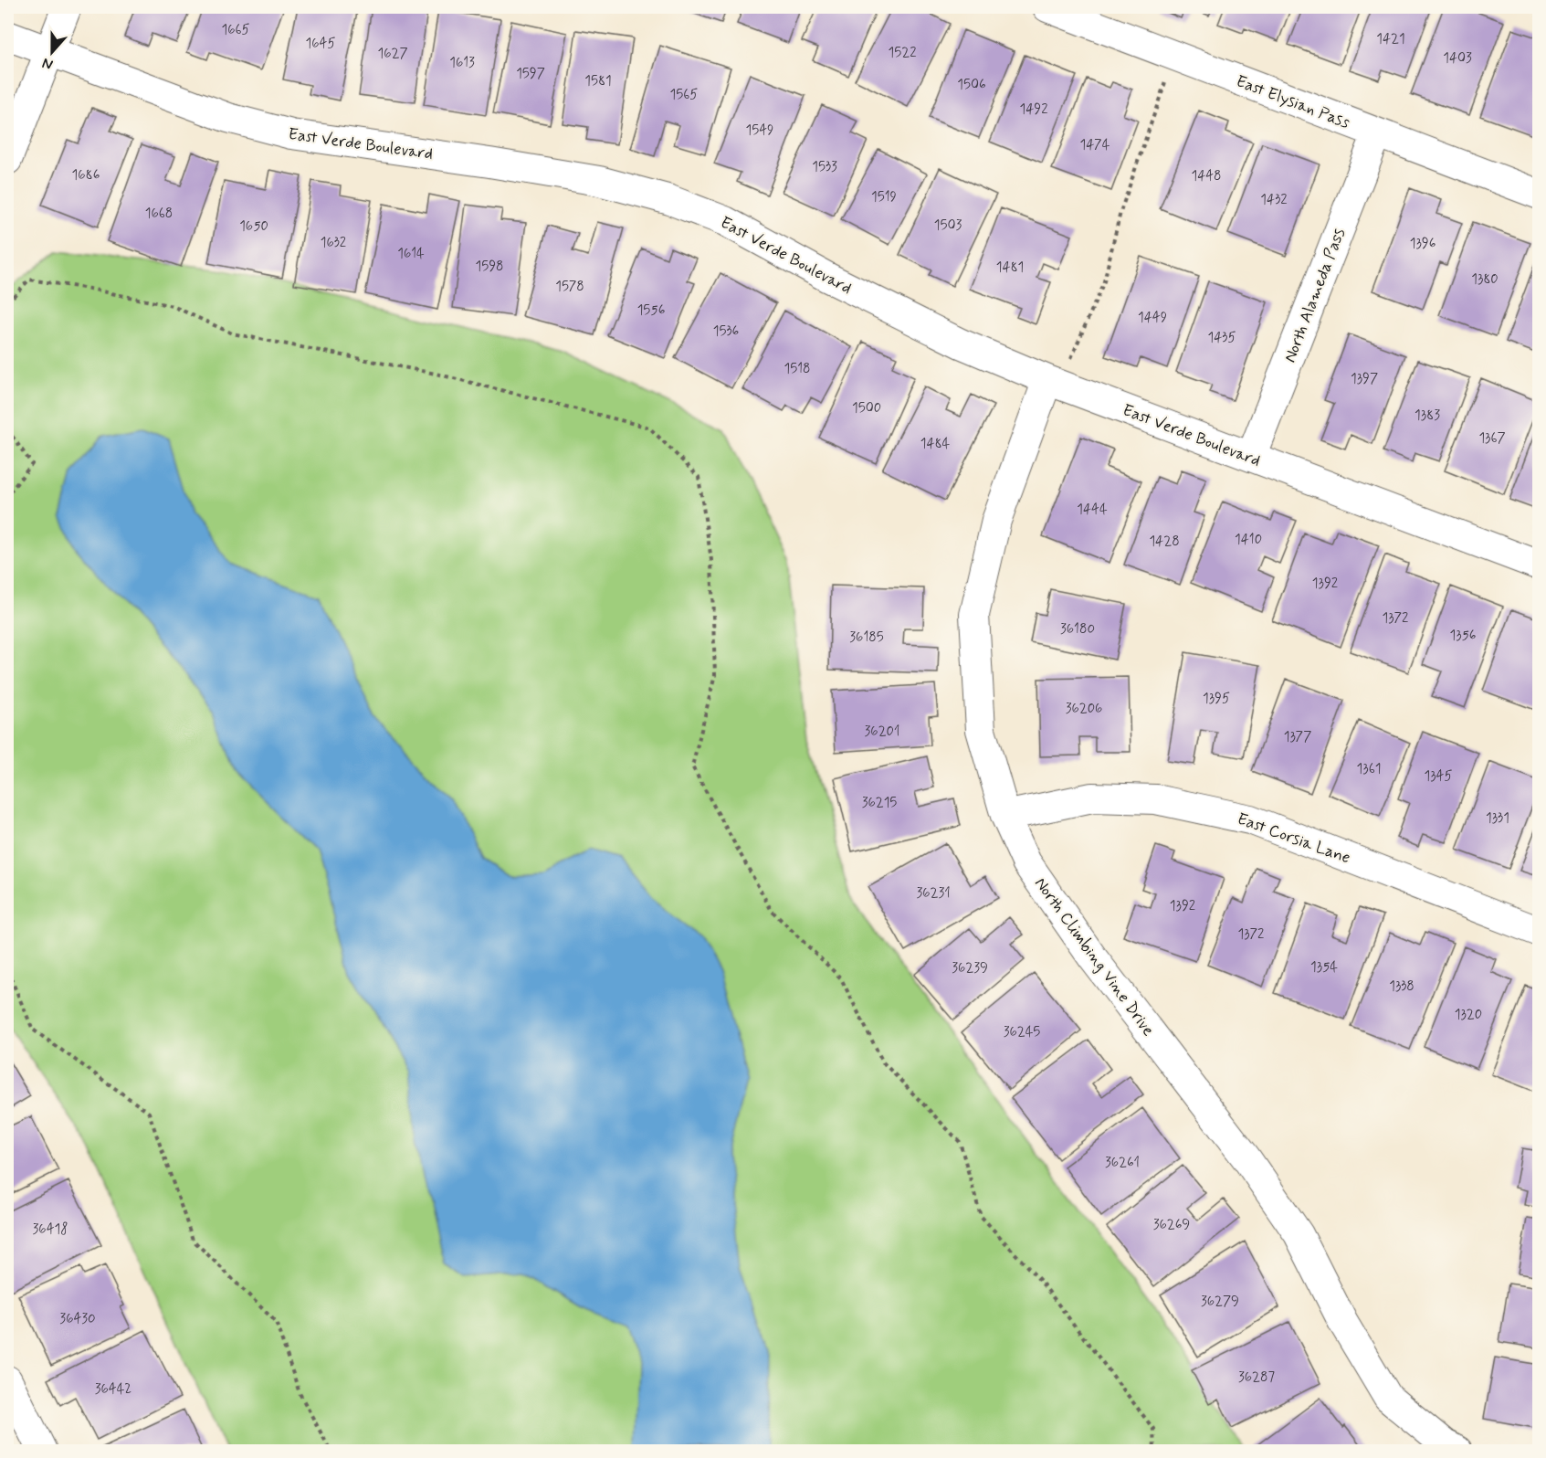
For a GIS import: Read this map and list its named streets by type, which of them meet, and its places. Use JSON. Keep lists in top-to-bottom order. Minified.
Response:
{"streets":{"street":["East Elysian Pass","East Verde Boulevard","North Alameda Pass","East Corsia Lane","North Climbing Vine Drive"]},"crossings":[["East Elysian Pass","North Alameda Pass"],["East Verde Boulevard","North Alameda Pass"],["East Verde Boulevard","North Climbing Vine Drive"],["East Corsia Lane","North Climbing Vine Drive"]],"house_numbers":["1665","1421","1645","1522","1627","1403","1613","1597","1581","1506","1565","1492","1549","1474","1533","1686","1448","1519","1432","1668","1503","1650","1632","1396","1614","1598","1481","1380","1578","1556","1449","1536","1435","1518","1397","1500","1383","1367","1484","1444","1410","1428","1392","1372","36180","1356","36185","1395","36206","36201","1377","1361","1345","36215","1331","36231","1392","1372","1354","36239","1338","1320","36245","36261","36269","36418","36279","36430","36287","36442"],"north":"bottom"}
